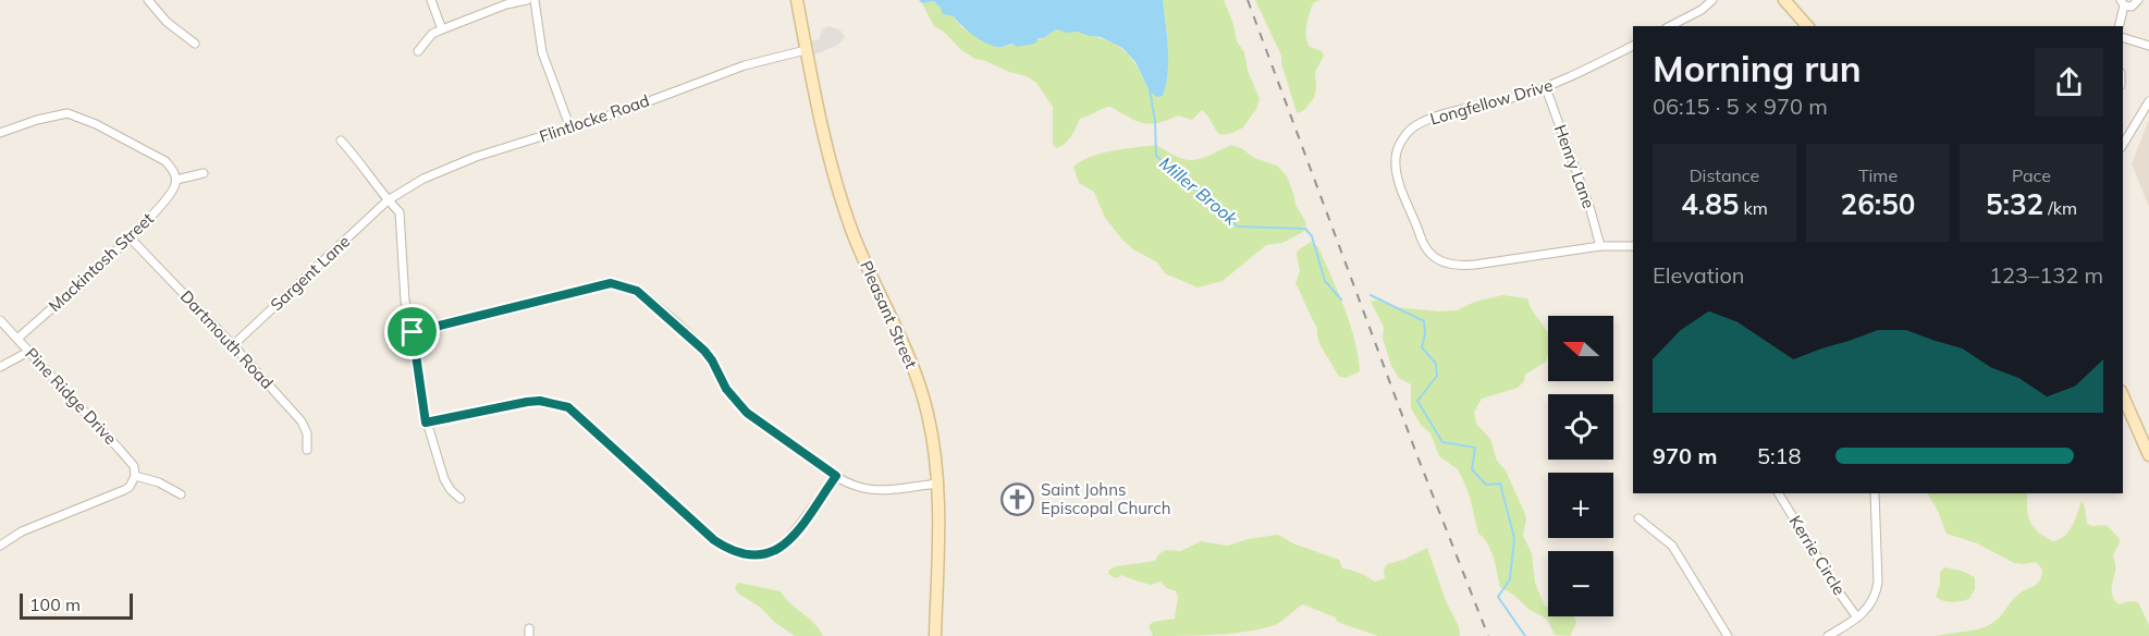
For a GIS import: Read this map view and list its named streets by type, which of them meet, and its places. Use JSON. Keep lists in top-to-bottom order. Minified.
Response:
{"streets":{"street":["Longfellow Drive","Flintlocke Road","Henry Lane","Mackintosh Street","Sargent Lane","Pleasant Street","Dartmouth Road","Pine Ridge Drive","Kerrie Circle"]},"crossings":[["Longfellow Drive","Henry Lane"],["Flintlocke Road","Sargent Lane"],["Flintlocke Road","Pleasant Street"],["Mackintosh Street","Dartmouth Road"],["Mackintosh Street","Pine Ridge Drive"],["Sargent Lane","Dartmouth Road"]],"water":["Miller Brook"],"places":{"church":["Saint Johns Episcopal Church"]},"scale_bar":"100 m","north":"left","page":{"heading":["Morning run","06:15 · 5 × 970 m"],"stats":[["Distance","4.85 km"],["Time","26:50"],["Pace","5:32 /km"]],"chart":["Elevation","123–132 m"],"map_buttons":["+","−"],"list":[{"name":"970 m","note":"5:18"}],"scale":"100 m"}}
